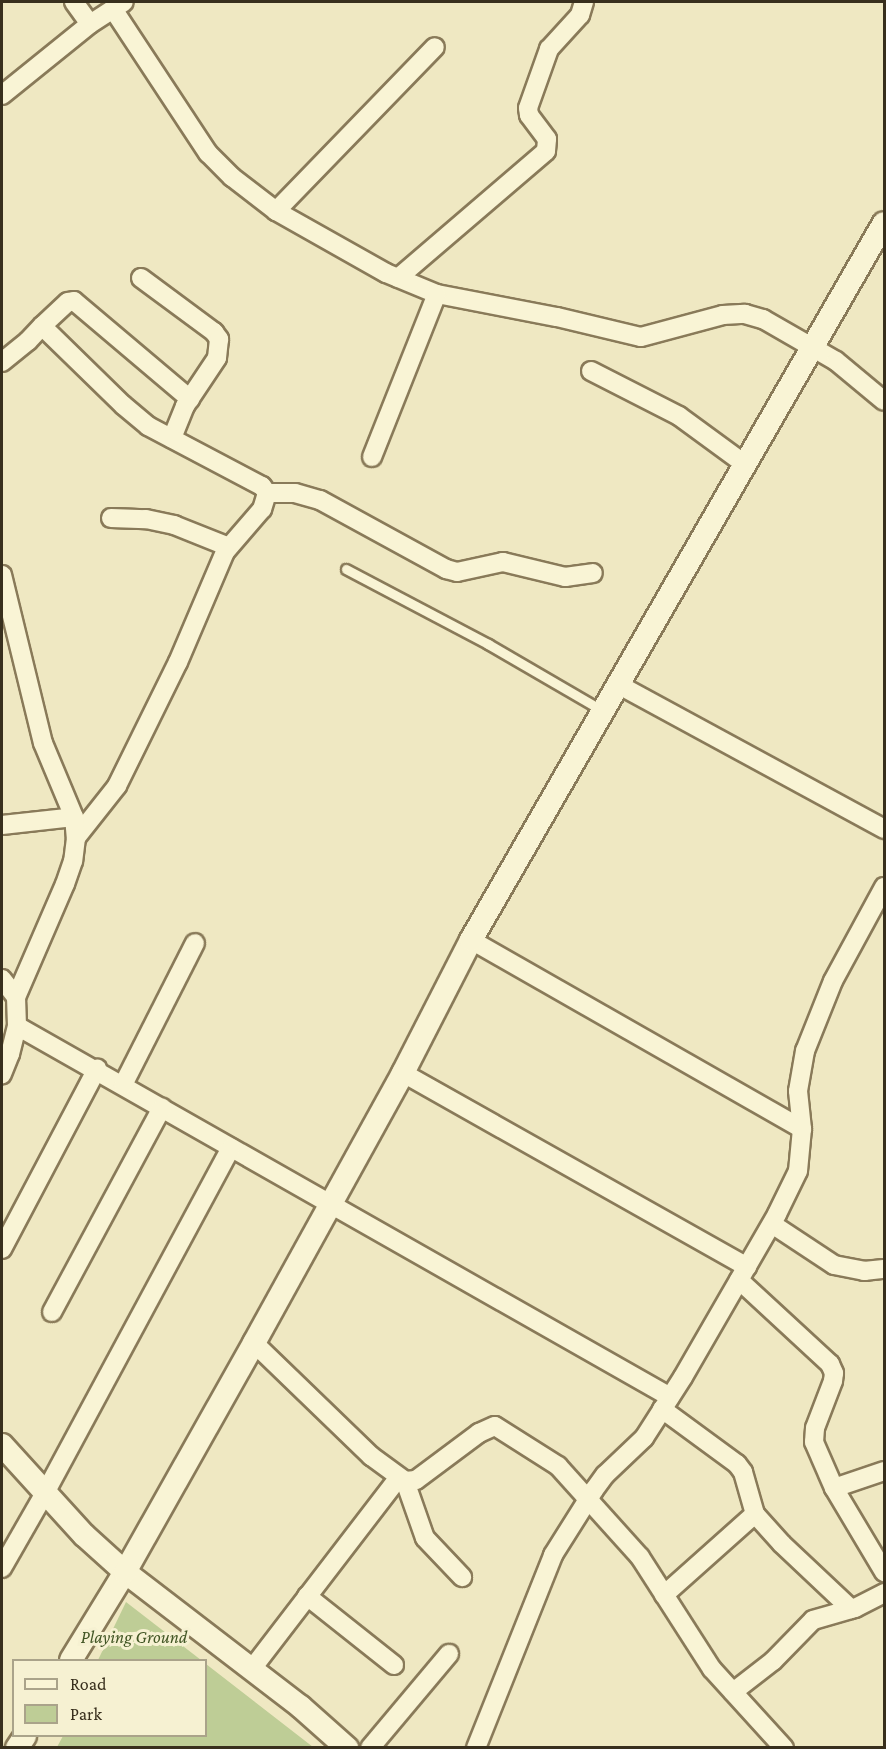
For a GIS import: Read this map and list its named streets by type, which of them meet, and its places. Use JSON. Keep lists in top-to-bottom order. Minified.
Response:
{"parks":["Playing Ground"],"legend":["Road","Park"]}
